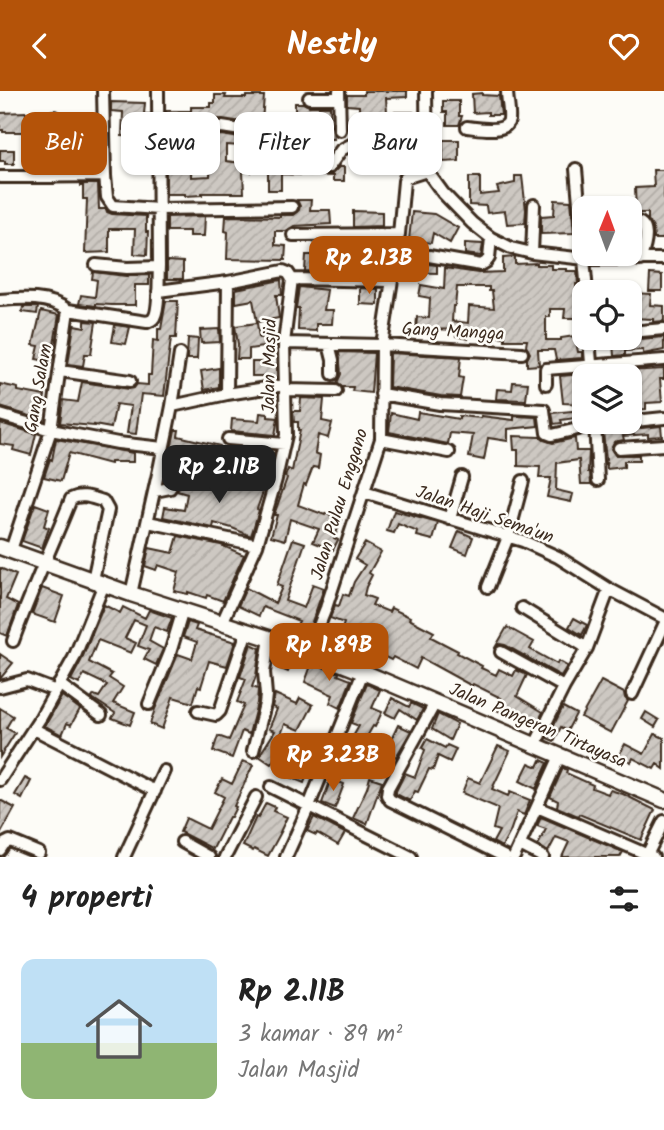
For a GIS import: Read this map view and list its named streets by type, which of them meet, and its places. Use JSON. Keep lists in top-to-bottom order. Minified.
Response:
{"streets":{"main road":["Jalan Pangeran Tirtayasa"],"street":["Gang Mangga","Jalan Masjid","Gang Salam","Jalan Pulau Enggano","Jalan Haji Sema'un"]},"crossings":[["Gang Mangga","Jalan Masjid"],["Gang Mangga","Jalan Pulau Enggano"],["Jalan Masjid","Jalan Pangeran Tirtayasa"],["Gang Salam","Jalan Pangeran Tirtayasa"],["Jalan Pulau Enggano","Jalan Haji Sema'un"],["Jalan Pulau Enggano","Jalan Pangeran Tirtayasa"]],"north":"top","page":{"header":"Nestly","chip":["Beli","Sewa","Filter","Baru"],"price":["Rp 2.13B","Rp 2.11B","Rp 1.89B","Rp 3.23B"],"heading":"4 properti","list":[{"name":"Rp 2.11B","note":"3 kamar · 89 m² · Jalan Masjid"}]}}
